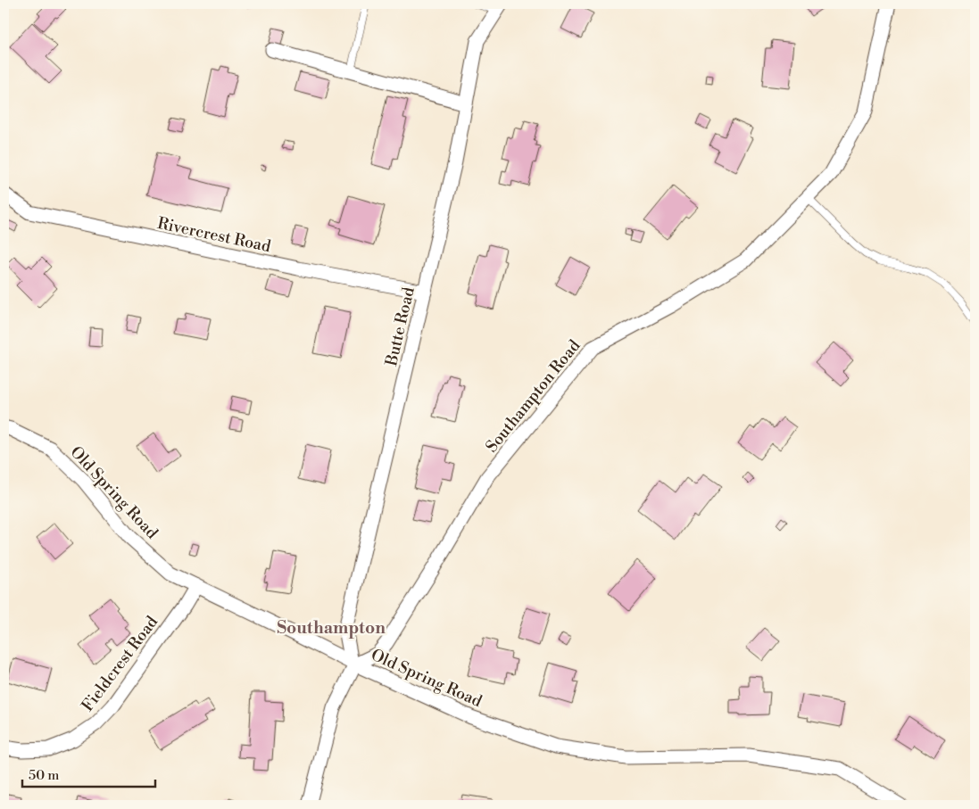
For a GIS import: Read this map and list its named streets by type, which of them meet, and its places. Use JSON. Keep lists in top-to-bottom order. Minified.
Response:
{"streets":{"street":["Rivercrest Road","Butte Road","Southampton Road","Old Spring Road","Fieldcrest Road"]},"crossings":[["Rivercrest Road","Butte Road"],["Butte Road","Southampton Road"],["Butte Road","Old Spring Road"],["Southampton Road","Old Spring Road"],["Old Spring Road","Fieldcrest Road"]],"districts":["Southampton"],"scale_bar":"50 m"}
